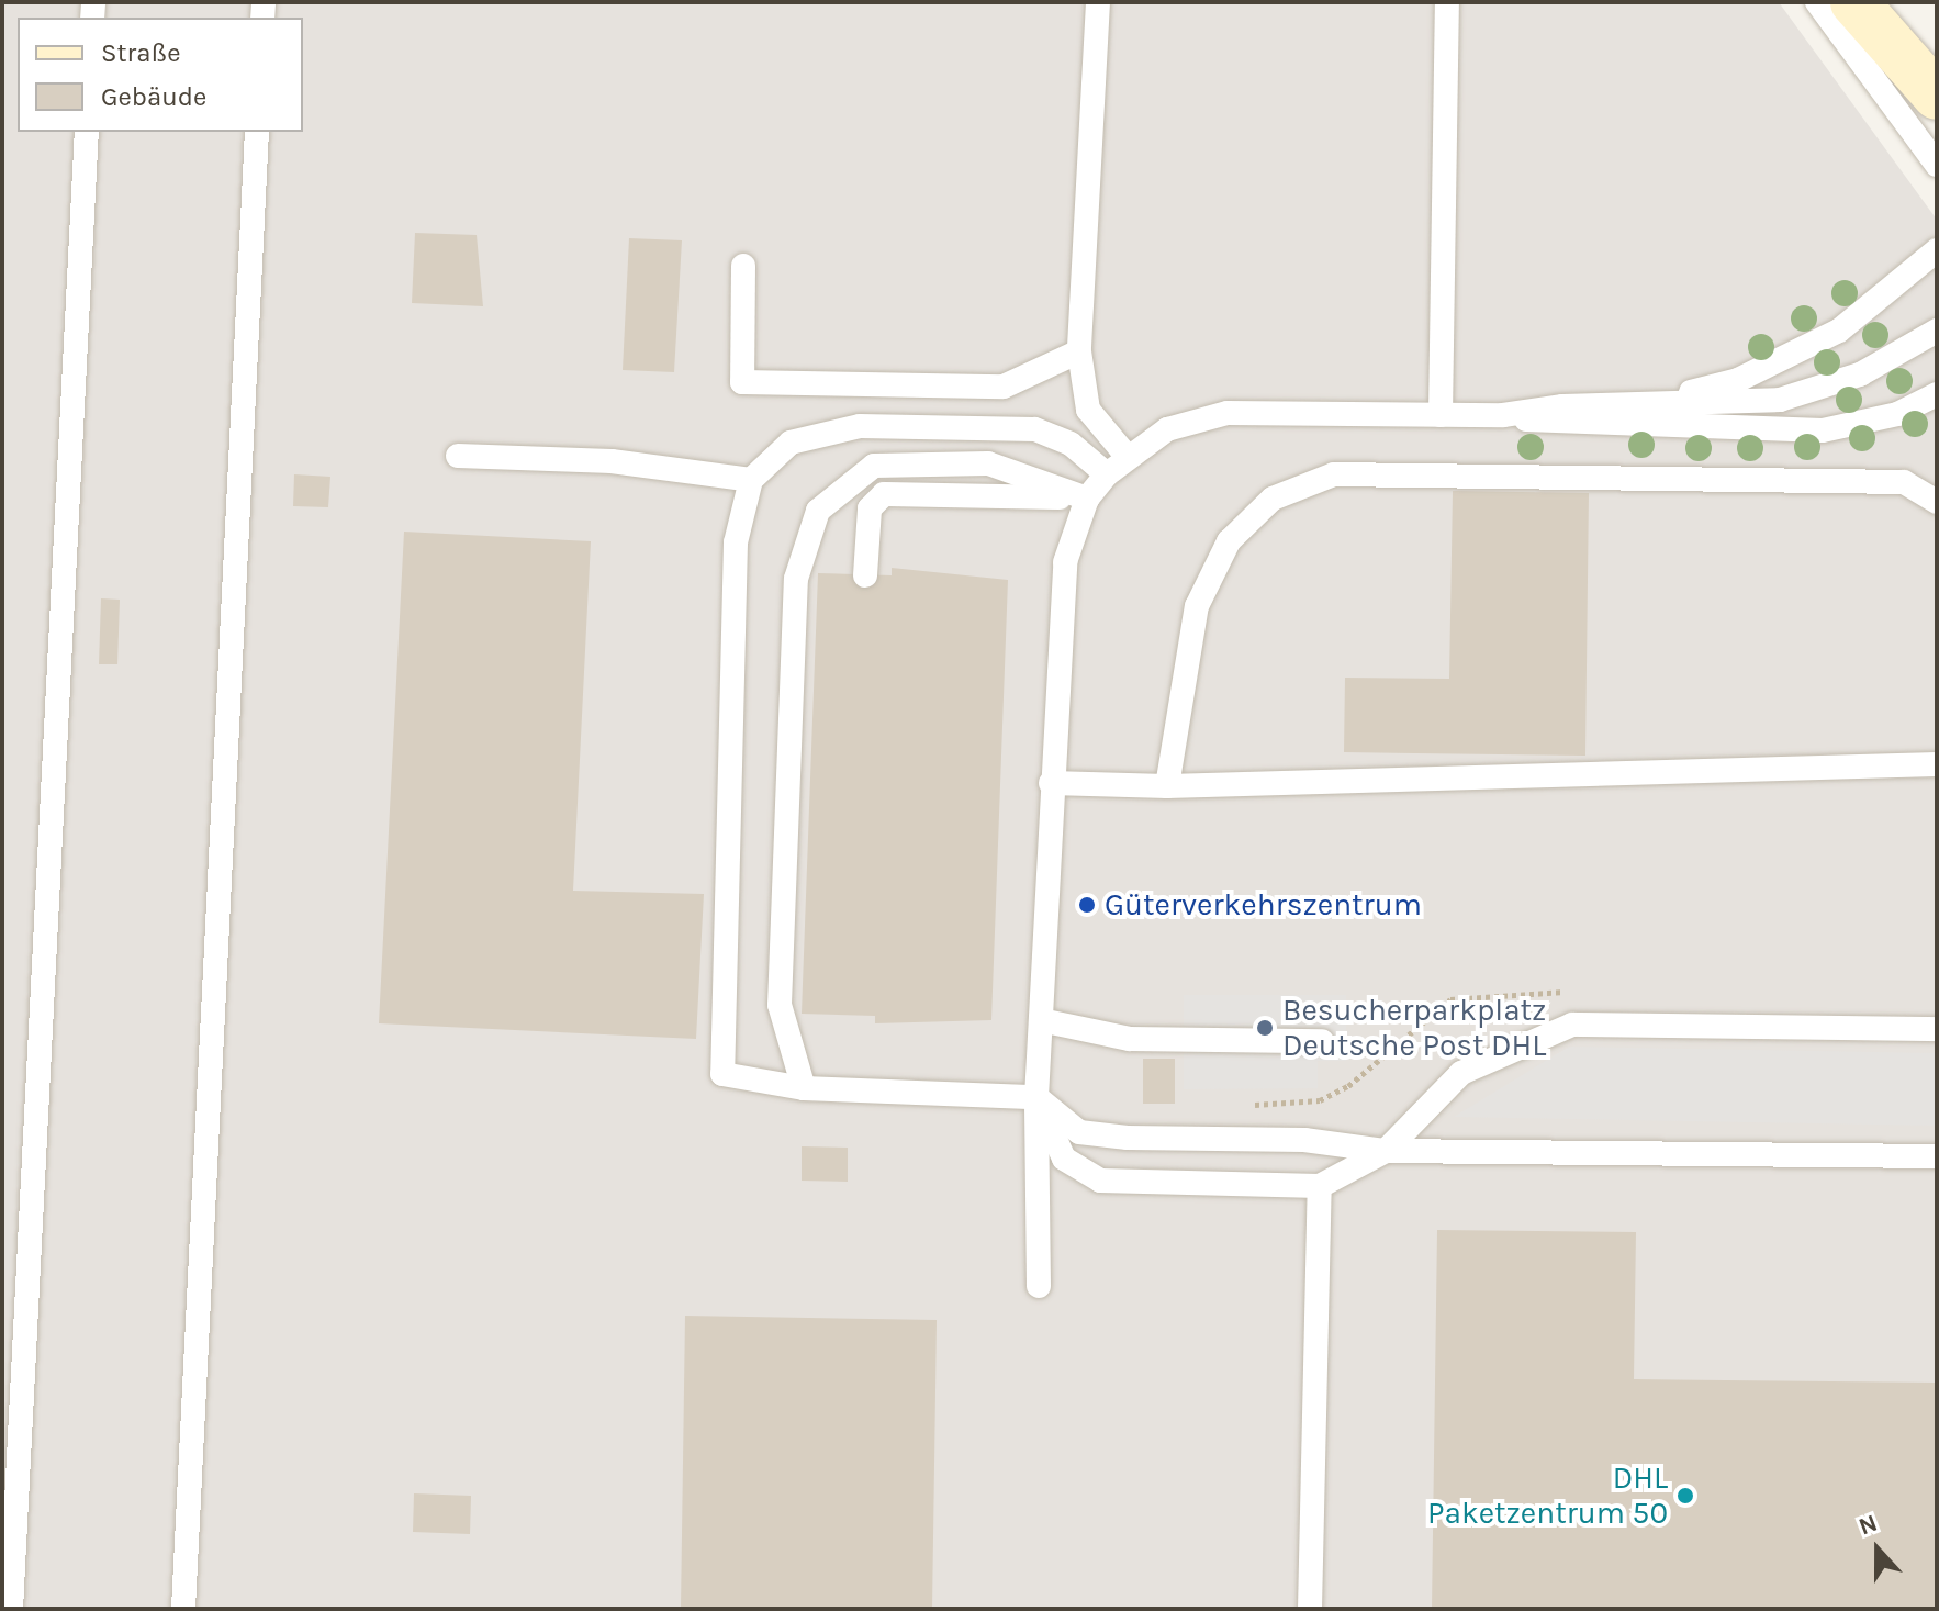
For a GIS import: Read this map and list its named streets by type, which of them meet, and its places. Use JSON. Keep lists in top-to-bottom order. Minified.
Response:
{"places":["Güterverkehrszentrum","Besucherparkplatz Deutsche Post DHL","DHL Paketzentrum 50"],"legend":["Straße","Gebäude"],"north":"top"}
